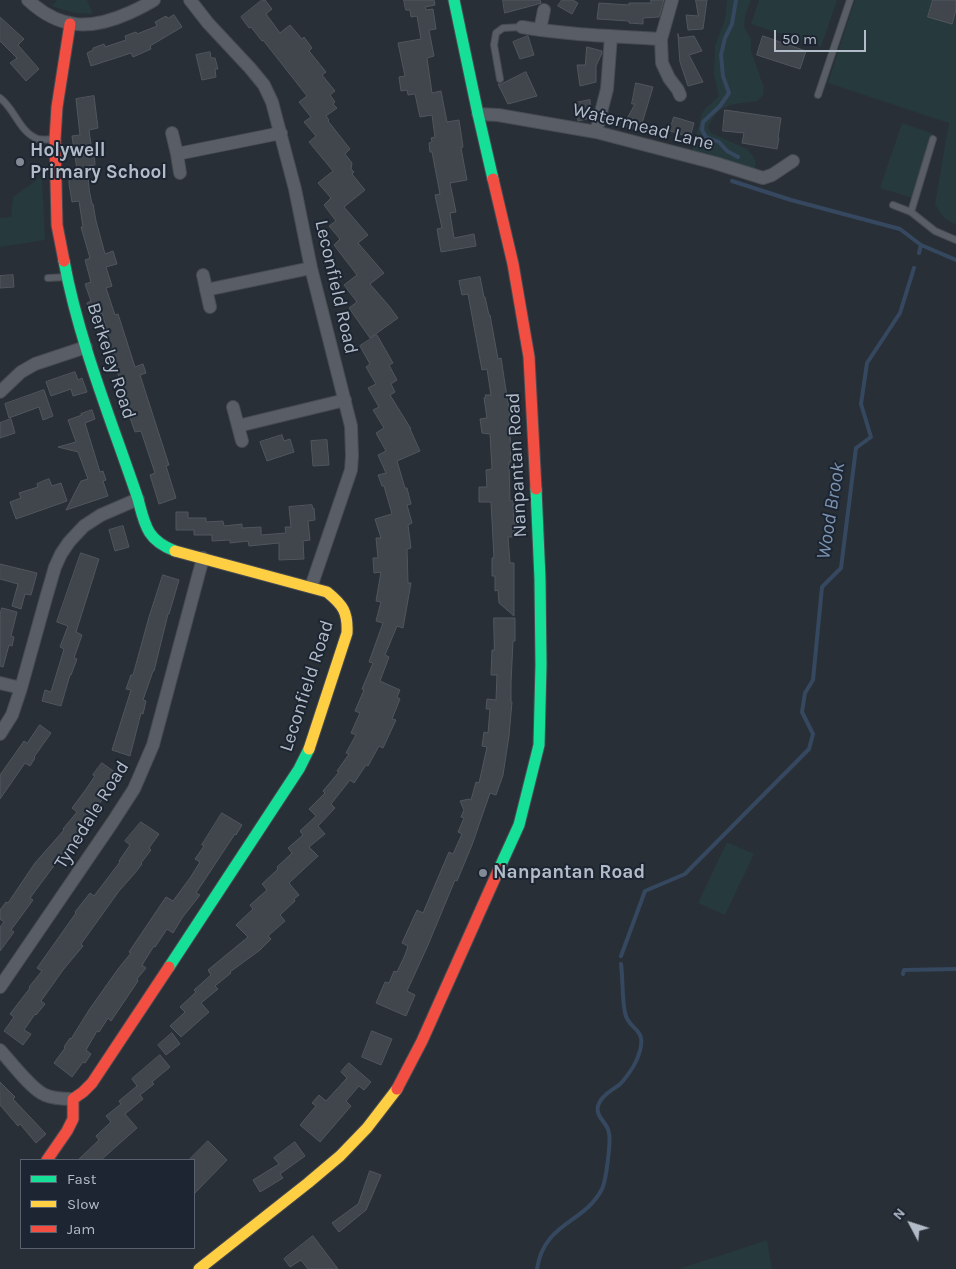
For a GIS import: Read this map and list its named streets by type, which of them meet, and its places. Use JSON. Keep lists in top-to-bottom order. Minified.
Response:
{"streets":{"street":["Watermead Lane","Leconfield Road","Berkeley Road","Nanpantan Road","Tynedale Road"]},"crossings":[["Watermead Lane","Nanpantan Road"],["Leconfield Road","Berkeley Road"],["Berkeley Road","Tynedale Road"]],"water":["Wood Brook"],"places":["Holywell Primary School","Nanpantan Road"],"legend":["Fast","Slow","Jam"],"scale_bar":"50 m","north":"top left"}
